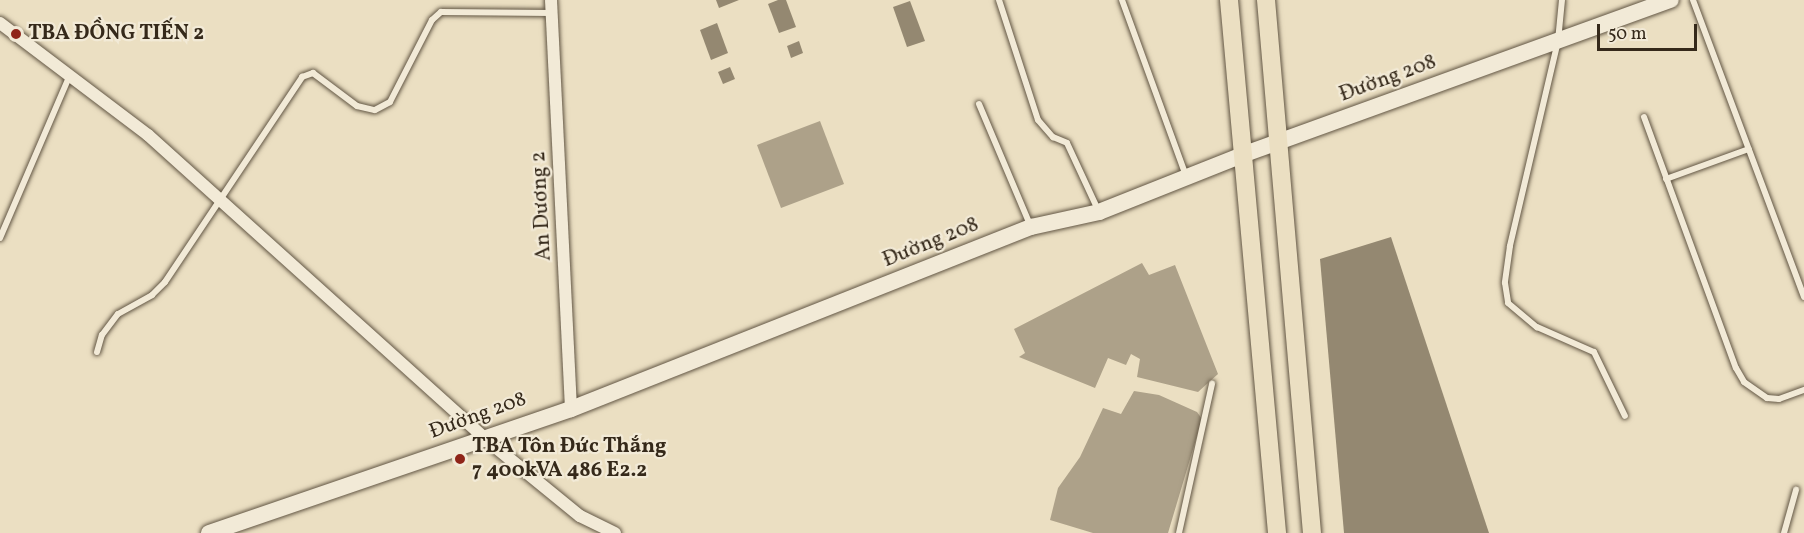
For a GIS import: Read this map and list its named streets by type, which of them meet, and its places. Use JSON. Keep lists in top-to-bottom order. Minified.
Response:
{"streets":{"street":["Đường 208","An Dương 2"]},"crossings":[["Đường 208","An Dương 2"]],"places":["TBA ĐỒNG TIẾN 2","TBA Tôn Đức Thắng 7 400kVA 486 E2.2"],"scale_bar":"50 m"}
